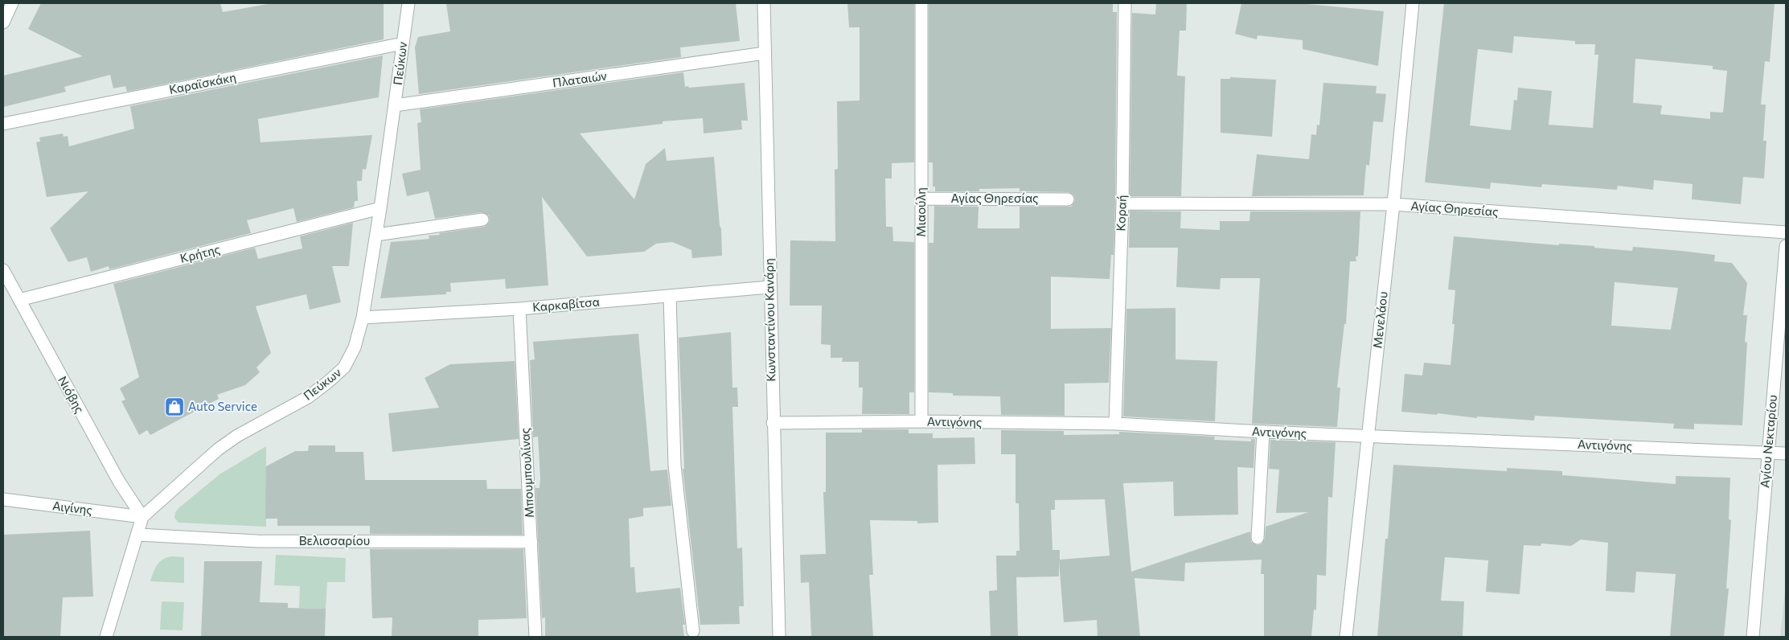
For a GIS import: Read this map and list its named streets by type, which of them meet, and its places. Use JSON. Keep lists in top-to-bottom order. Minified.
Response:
{"streets":{"street":["Πεύκων","Πλαταιών","Καραϊσκάκη","Αγίας Θηρεσίας","Μιαούλη","Κοραή","Κρήτης","Καρκαβίτσα","Κωνσταντίνου Κανάρη","Μενελάου","Νιόβης","Αντιγόνης","Αγίου Νεκταρίου","Μπουμπουλίνας","Αιγίνης","Βελισσαρίου"]},"crossings":[["Πεύκων","Πλαταιών"],["Πεύκων","Καραϊσκάκη"],["Πεύκων","Κρήτης"],["Πεύκων","Καρκαβίτσα"],["Πεύκων","Νιόβης"],["Πεύκων","Αιγίνης"],["Πλαταιών","Κωνσταντίνου Κανάρη"],["Αγίας Θηρεσίας","Μιαούλη"],["Αγίας Θηρεσίας","Κοραή"],["Αγίας Θηρεσίας","Μενελάου"],["Μιαούλη","Αντιγόνης"],["Κοραή","Αντιγόνης"],["Κρήτης","Νιόβης"],["Καρκαβίτσα","Κωνσταντίνου Κανάρη"],["Καρκαβίτσα","Μπουμπουλίνας"],["Κωνσταντίνου Κανάρη","Αντιγόνης"],["Μενελάου","Αντιγόνης"],["Νιόβης","Αιγίνης"],["Αντιγόνης","Αγίου Νεκταρίου"],["Μπουμπουλίνας","Βελισσαρίου"]],"places":{"shop":["Auto Service"]}}
